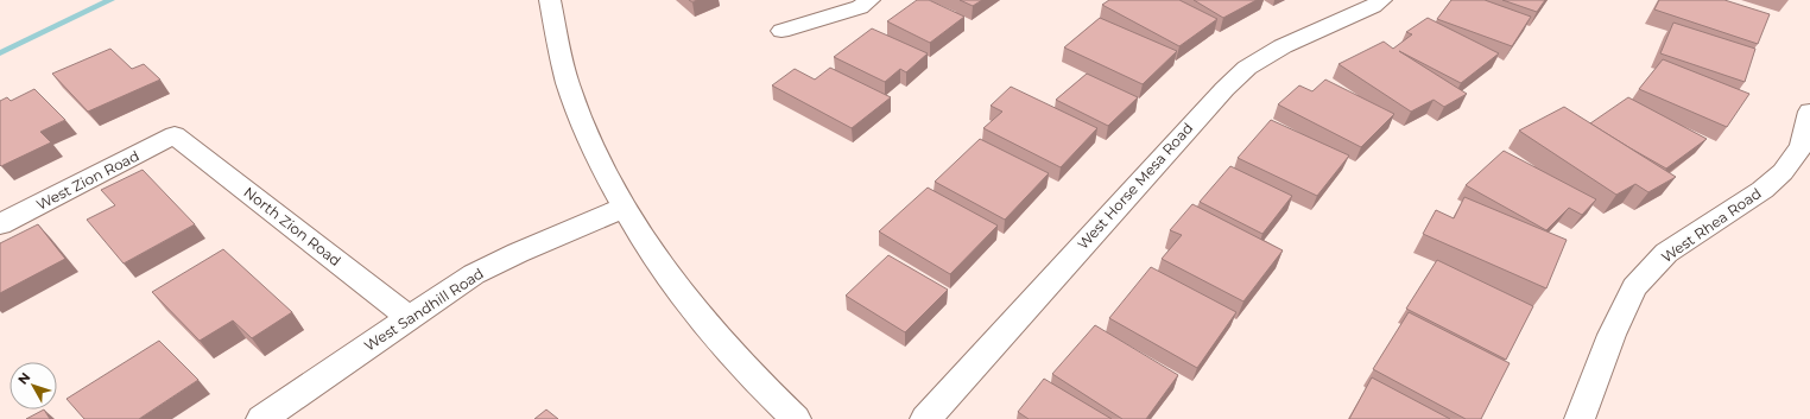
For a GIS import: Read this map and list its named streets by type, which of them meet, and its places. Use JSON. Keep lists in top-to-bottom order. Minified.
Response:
{"streets":{"street":["West Zion Road","West Horse Mesa Road","West Rhea Road","North Zion Road","West Sandhill Road"]},"crossings":[["West Zion Road","North Zion Road"],["North Zion Road","West Sandhill Road"]],"north":"top left"}
